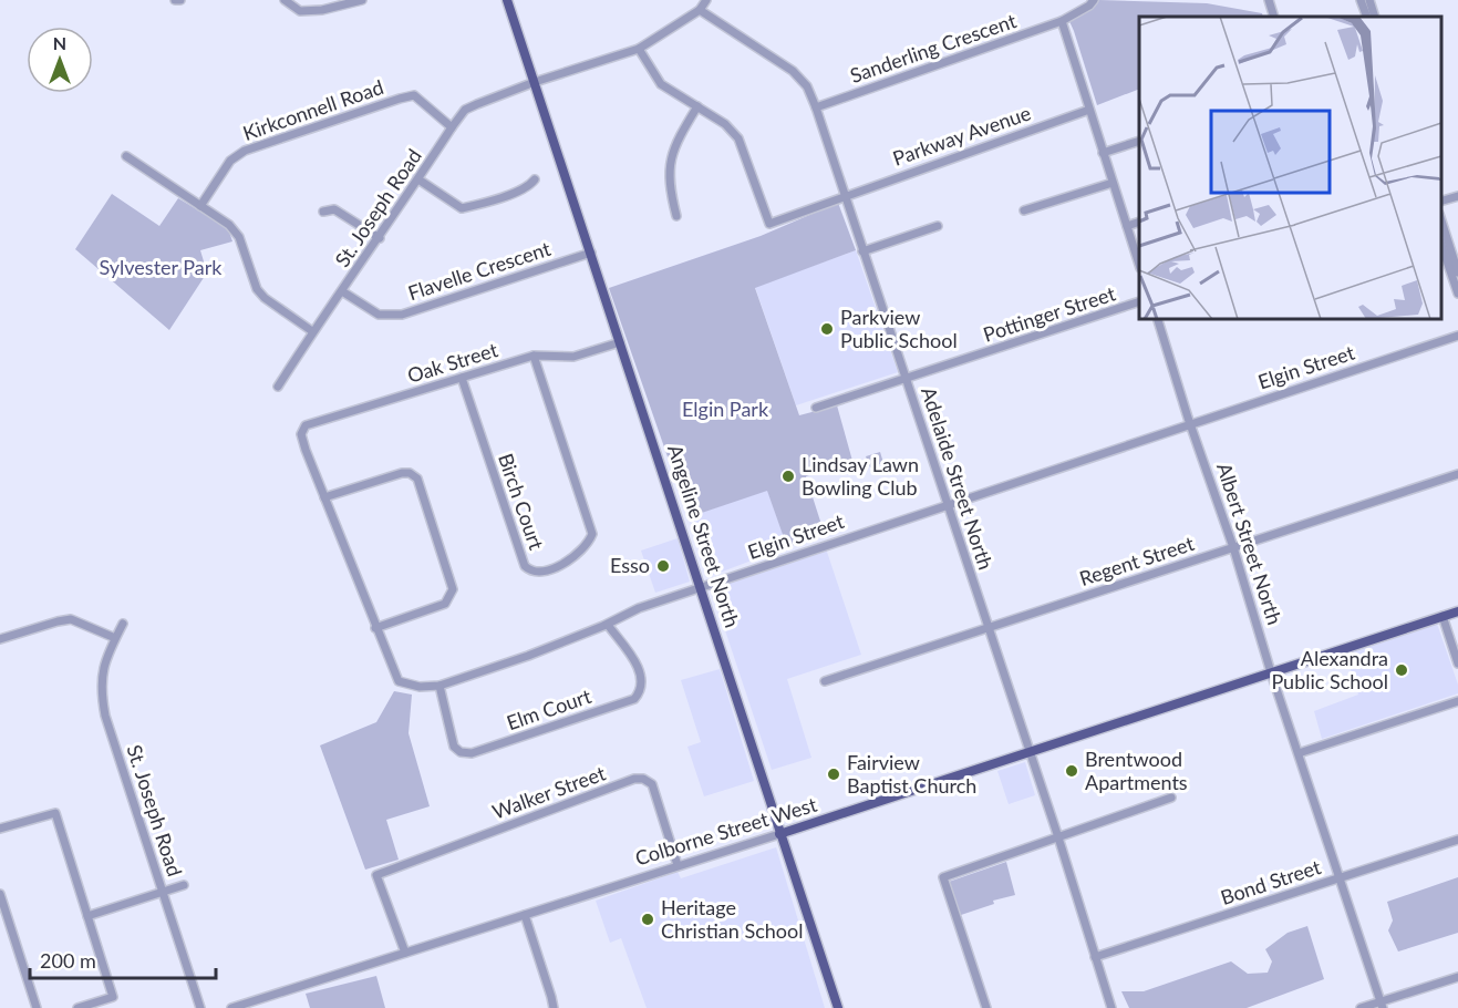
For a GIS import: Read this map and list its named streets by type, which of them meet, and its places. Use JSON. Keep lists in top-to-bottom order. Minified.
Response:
{"streets":{"main road":["Angeline Street North","Colborne Street West"],"street":["Sanderling Crescent","Kirkconnell Road","Parkway Avenue","St. Joseph Road","Flavelle Crescent","Pottinger Street","Oak Street","Elgin Street","Adelaide Street North","Birch Court","Albert Street North","Regent Street","Elm Court","Walker Street","Bond Street"]},"crossings":[["Sanderling Crescent","Adelaide Street North"],["Kirkconnell Road","St. Joseph Road"],["Parkway Avenue","Adelaide Street North"],["St. Joseph Road","Flavelle Crescent"],["St. Joseph Road","Adelaide Street North"],["St. Joseph Road","Angeline Street North"],["Flavelle Crescent","Angeline Street North"],["Pottinger Street","Adelaide Street North"],["Oak Street","Elgin Street"],["Oak Street","Birch Court"],["Oak Street","Angeline Street North"],["Elgin Street","Adelaide Street North"],["Elgin Street","Angeline Street North"],["Elgin Street","Albert Street North"],["Elgin Street","Elm Court"],["Adelaide Street North","Regent Street"],["Adelaide Street North","Colborne Street West"],["Adelaide Street North","Bond Street"],["Angeline Street North","Colborne Street West"],["Albert Street North","Regent Street"],["Albert Street North","Colborne Street West"],["Albert Street North","Bond Street"],["Walker Street","Colborne Street West"]],"parks":["Sylvester Park","Elgin Park"],"places":["Parkview Public School","Lindsay Lawn Bowling Club","Esso","Alexandra Public School","Brentwood Apartments","Fairview Baptist Church","Heritage Christian School"],"scale_bar":"200 m","north":"top"}
